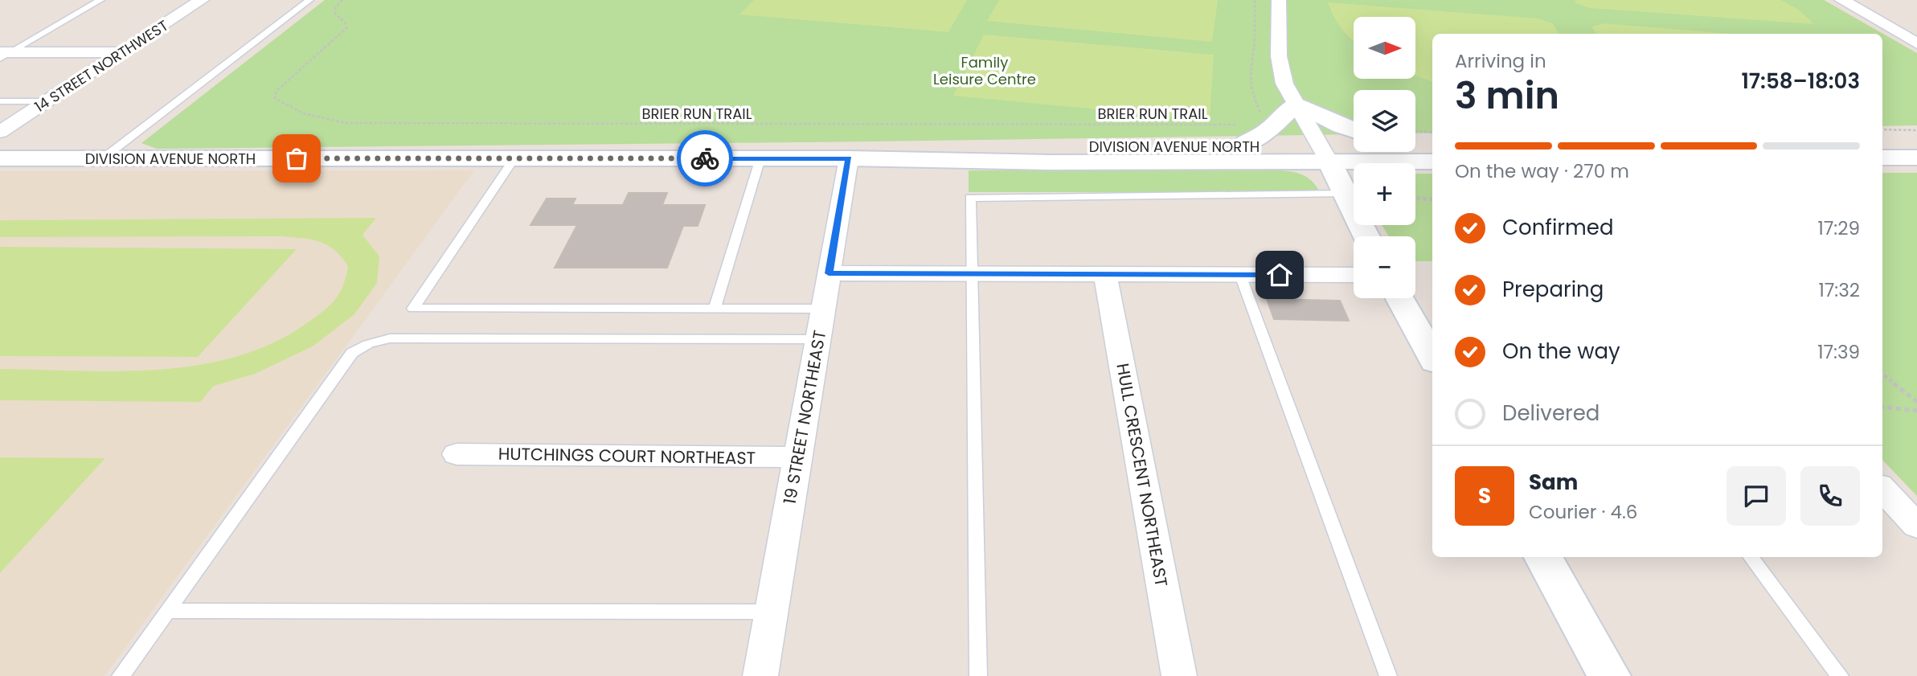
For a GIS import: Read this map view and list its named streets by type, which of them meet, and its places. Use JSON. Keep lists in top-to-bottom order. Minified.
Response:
{"streets":{"main road":["DIVISION AVENUE NORTH"],"street":["14 STREET NORTHWEST","19 STREET NORTHEAST","HUTCHINGS COURT NORTHEAST","HULL CRESCENT NORTHEAST"],"path":["BRIER RUN TRAIL"]},"crossings":[["BRIER RUN TRAIL","DIVISION AVENUE NORTH"],["DIVISION AVENUE NORTH","19 STREET NORTHEAST"],["19 STREET NORTHEAST","HUTCHINGS COURT NORTHEAST"]],"parks":["Family Leisure Centre"],"north":"right","page":{"map_buttons":["+","−"],"heading":["3 min","Arriving in","17:58–18:03"],"panel":["Sam","Courier · 4.6"],"bar":"On the way · 270 m","list":[["Confirmed","17:29"],["Preparing","17:32"],["On the way","17:39"],"Delivered"],"round":"S"}}
